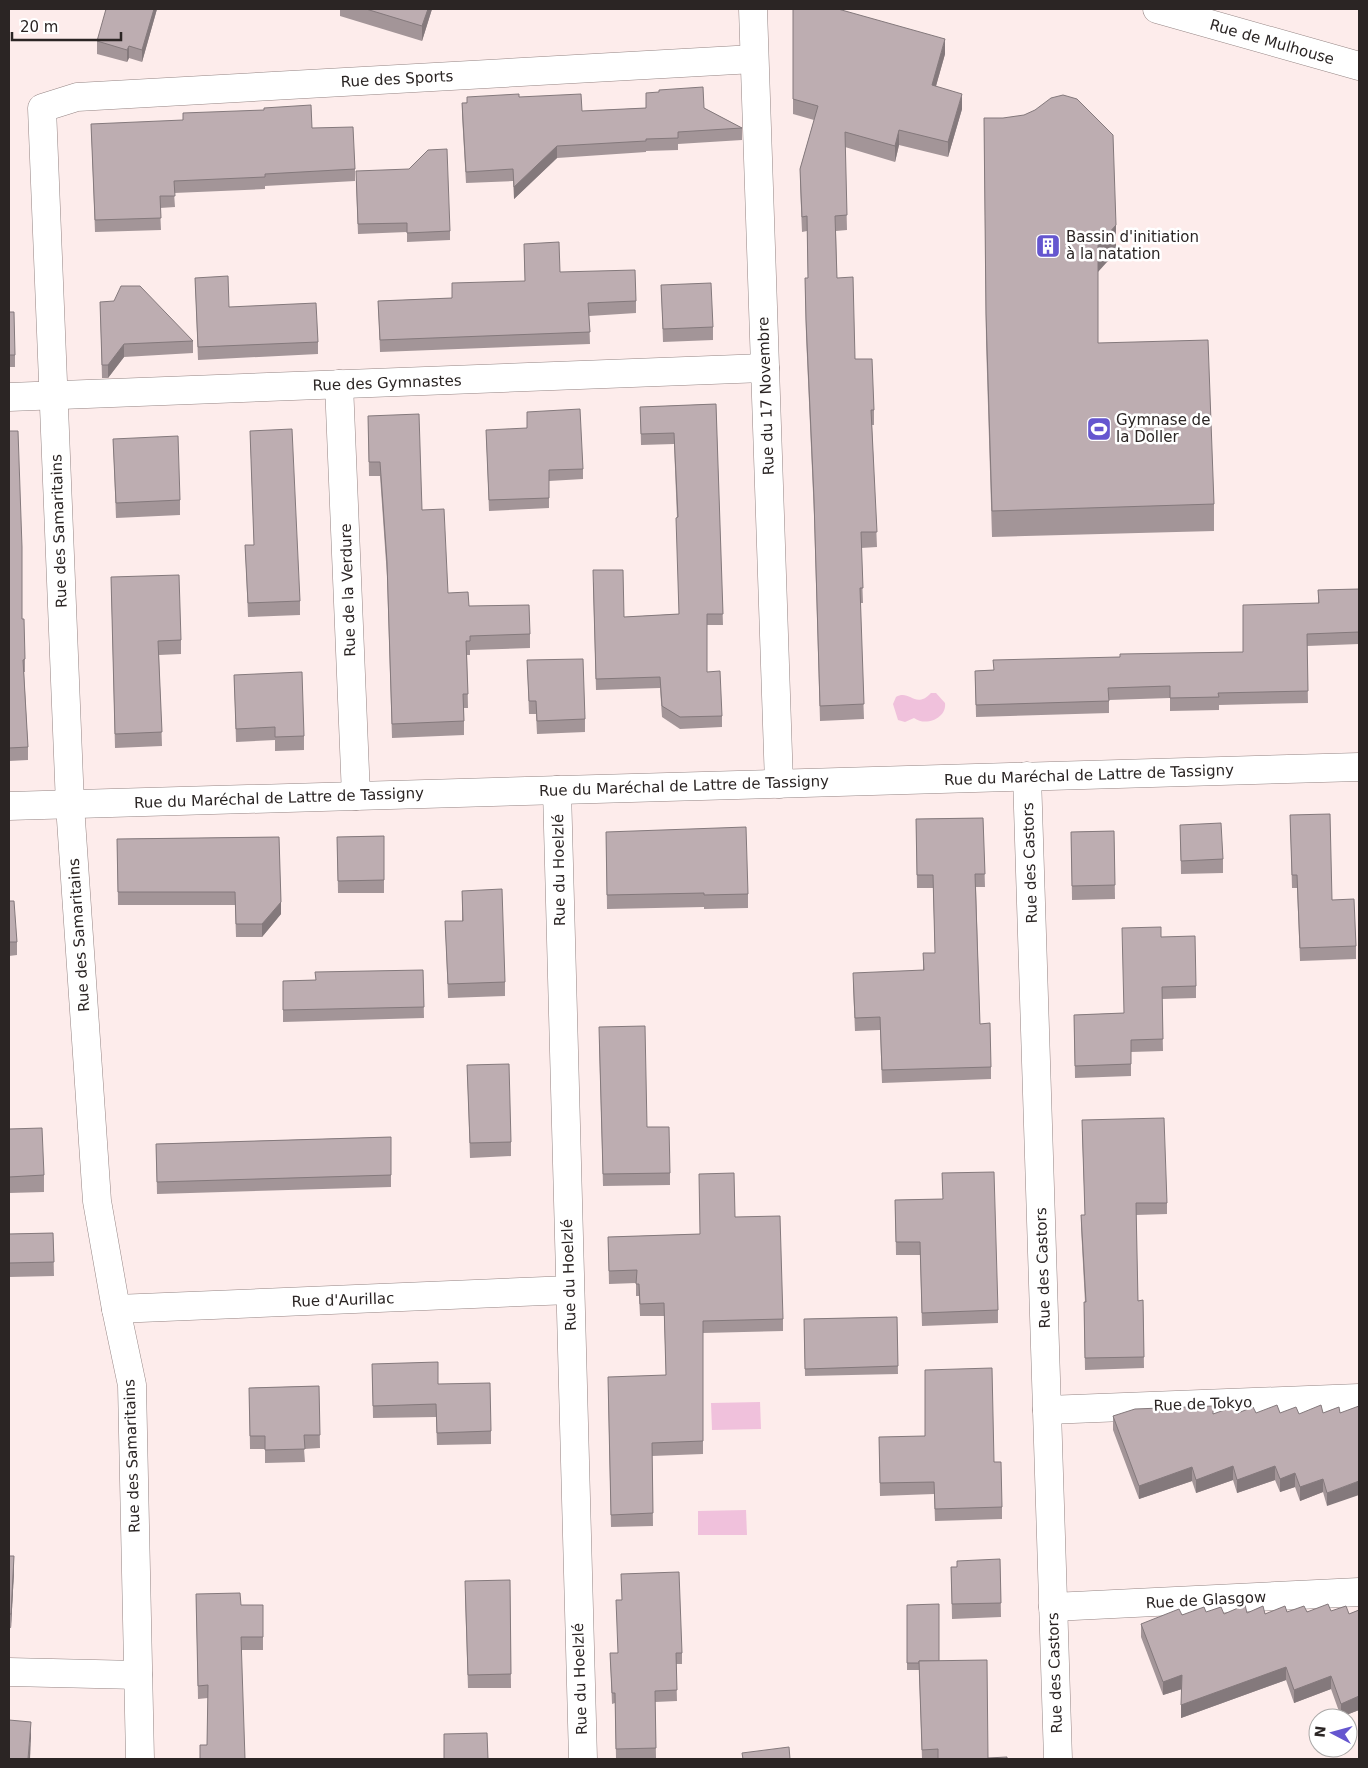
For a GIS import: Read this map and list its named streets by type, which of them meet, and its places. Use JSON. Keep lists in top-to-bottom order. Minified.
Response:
{"streets":{"street":["Rue de Mulhouse","Rue des Sports","Rue des Gymnastes","Rue du 17 Novembre","Rue des Samaritains","Rue de la Verdure","Rue du Maréchal de Lattre de Tassigny","Rue des Castors","Rue du Hoelzlé","Rue d'Aurillac","Rue de Tokyo","Rue de Glasgow"]},"crossings":[["Rue des Sports","Rue du 17 Novembre"],["Rue des Sports","Rue des Samaritains"],["Rue des Gymnastes","Rue du 17 Novembre"],["Rue des Gymnastes","Rue des Samaritains"],["Rue des Gymnastes","Rue de la Verdure"],["Rue du 17 Novembre","Rue du Maréchal de Lattre de Tassigny"],["Rue des Samaritains","Rue du Maréchal de Lattre de Tassigny"],["Rue des Samaritains","Rue d'Aurillac"],["Rue de la Verdure","Rue du Maréchal de Lattre de Tassigny"],["Rue du Maréchal de Lattre de Tassigny","Rue des Castors"],["Rue du Maréchal de Lattre de Tassigny","Rue du Hoelzlé"],["Rue des Castors","Rue de Tokyo"],["Rue des Castors","Rue de Glasgow"],["Rue du Hoelzlé","Rue d'Aurillac"]],"places":{"building":["Bassin d'initiation à la natation"],"sports":["Gymnase de la Doller"]},"scale_bar":"20 m","north":"left"}
